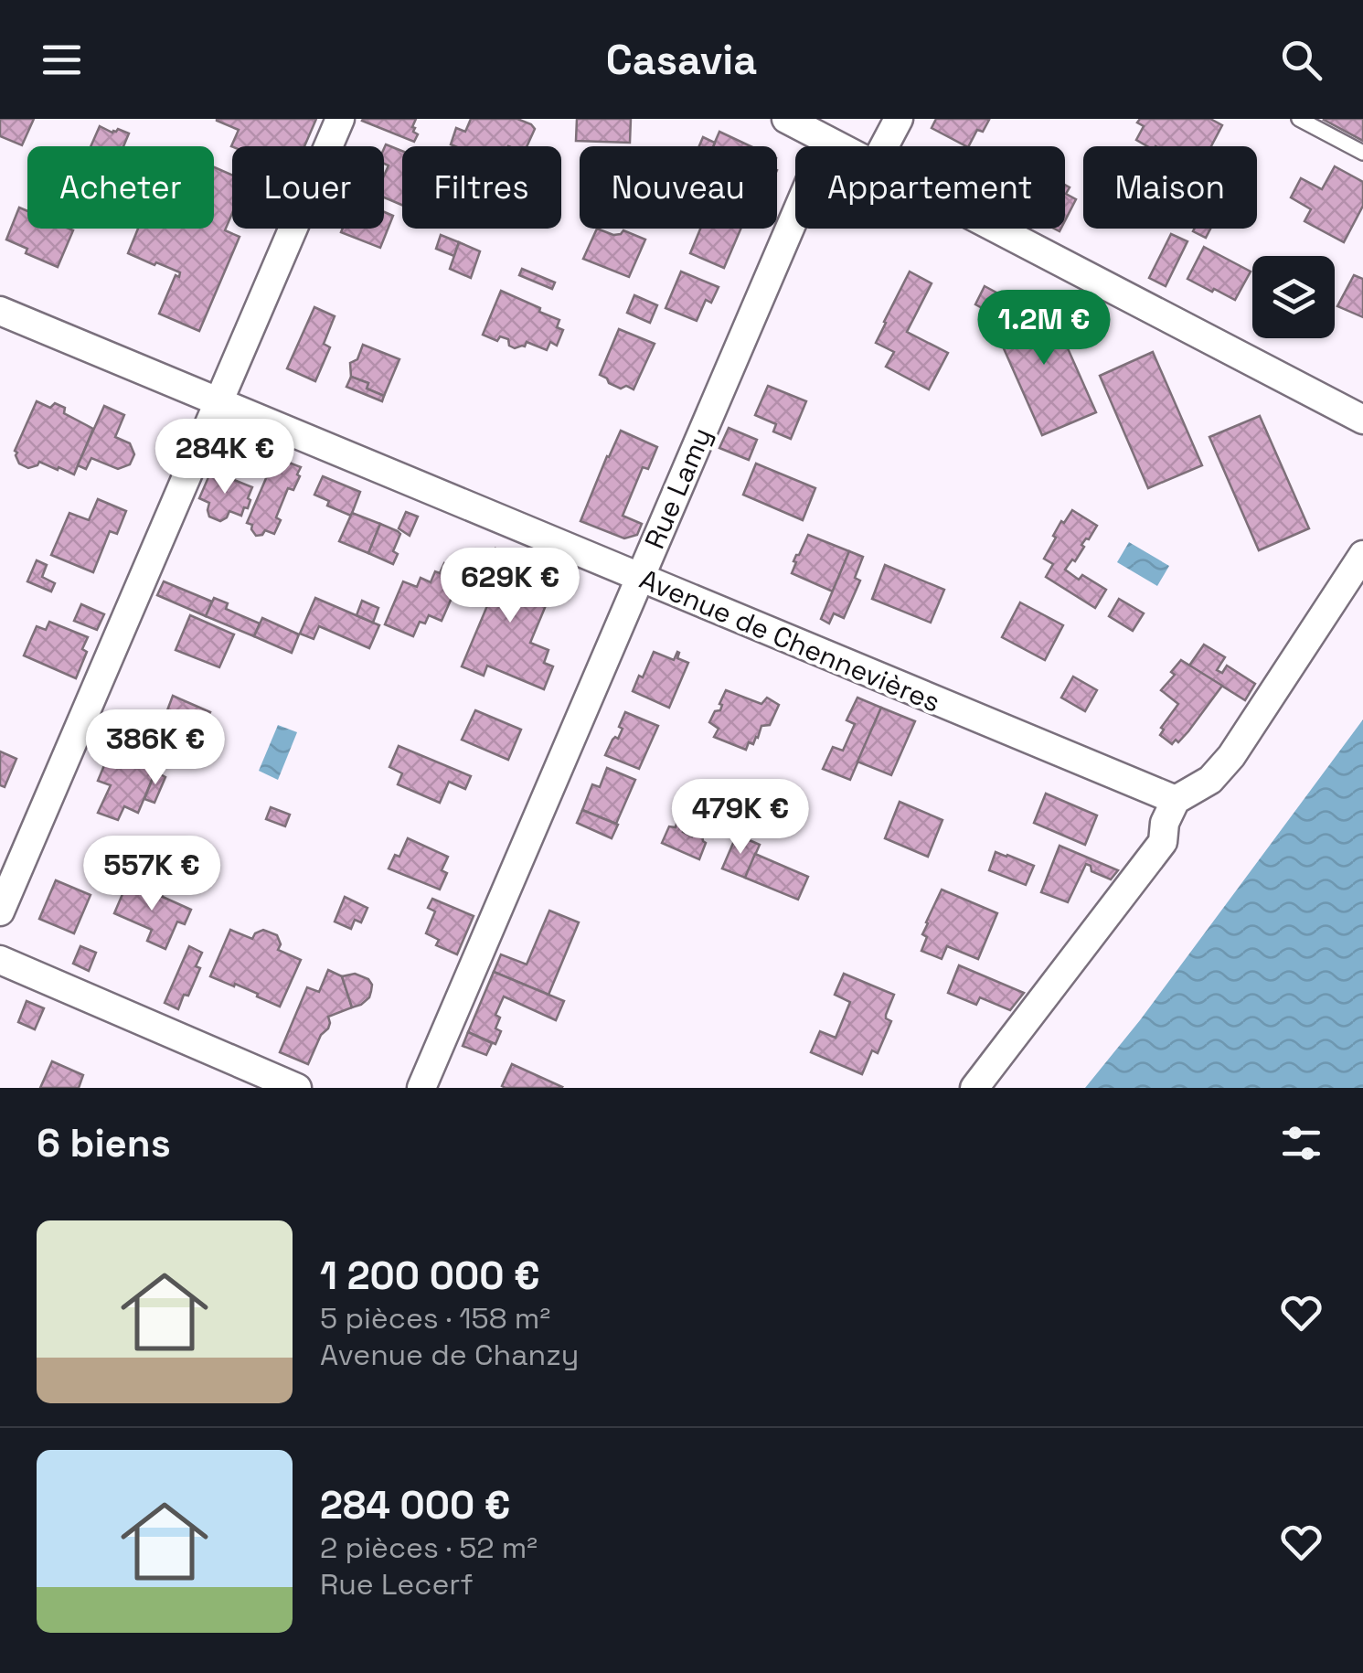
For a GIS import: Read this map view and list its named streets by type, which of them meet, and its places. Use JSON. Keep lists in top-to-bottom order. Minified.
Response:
{"streets":{"street":["Rue Lamy","Avenue de Chennevières"]},"crossings":[["Rue Lamy","Avenue de Chennevières"]],"page":{"header":"Casavia","chip":["Acheter","Louer","Filtres","Nouveau","Appartement","Maison"],"price":["1.2M €","284K €","629K €","386K €","479K €","557K €"],"heading":"6 biens","list":[{"name":"1 200 000 €","note":"5 pièces · 158 m² · Avenue de Chanzy"},{"name":"284 000 €","note":"2 pièces · 52 m² · Rue Lecerf"}]}}
